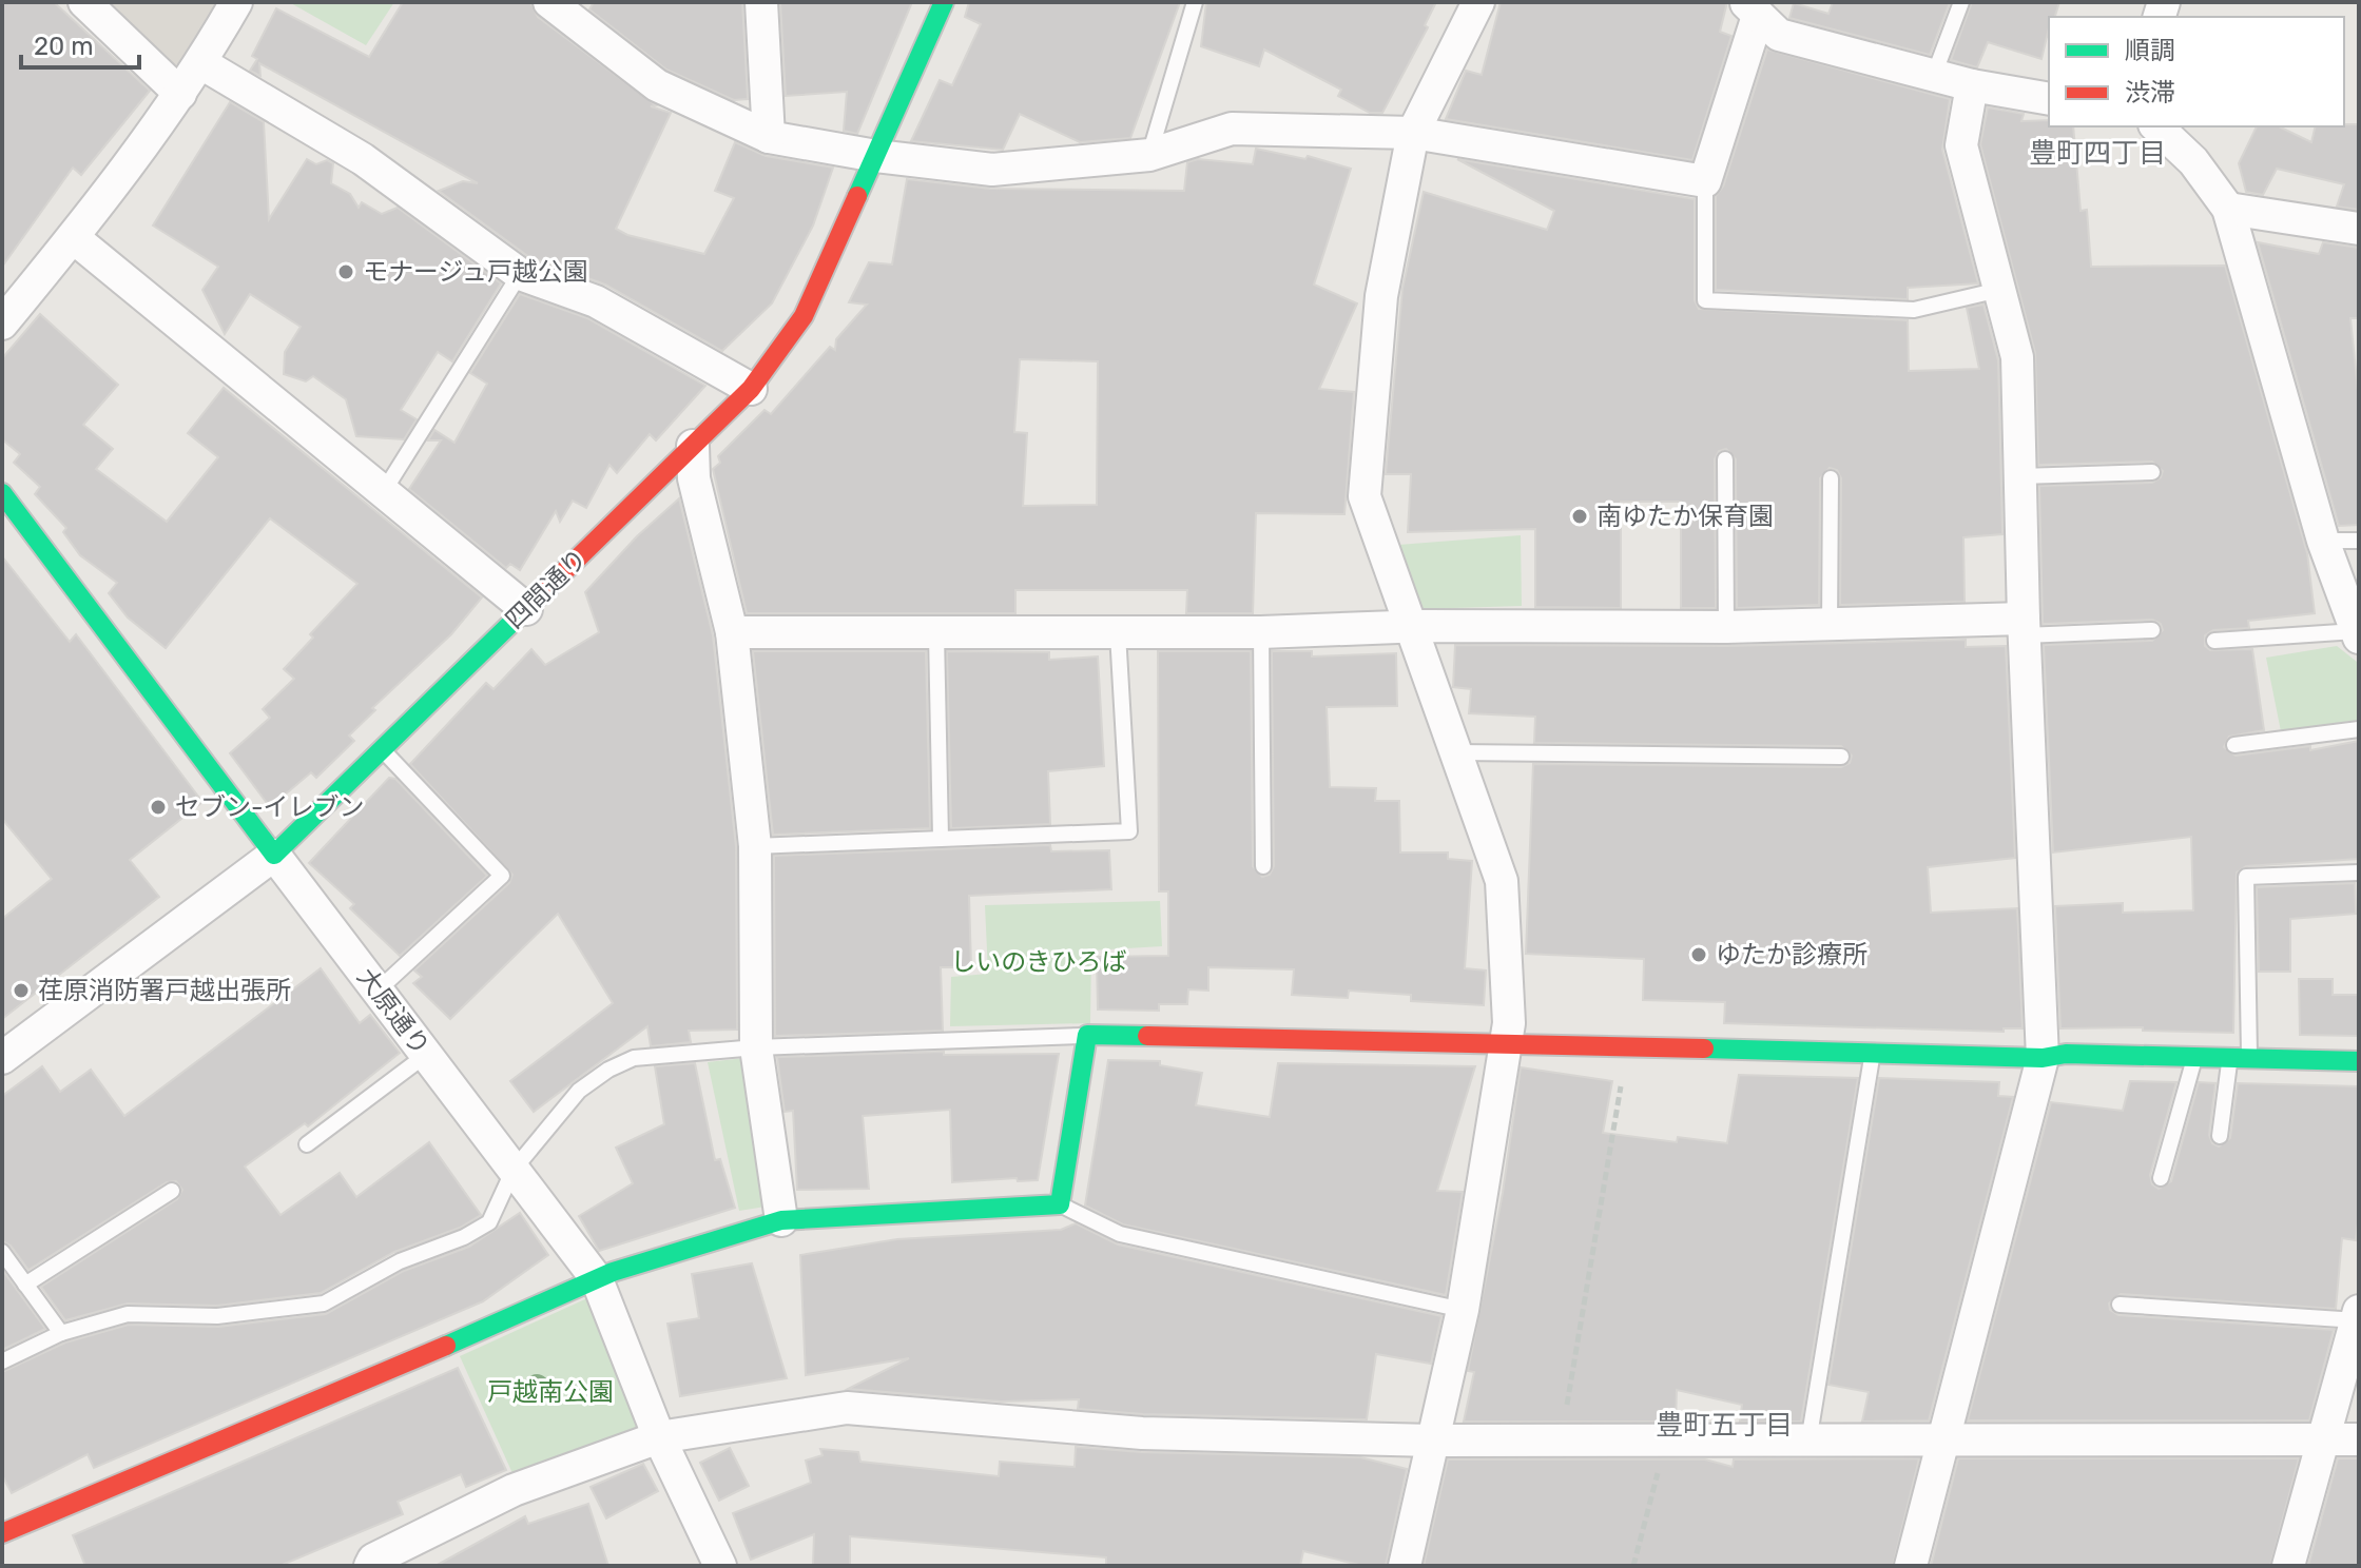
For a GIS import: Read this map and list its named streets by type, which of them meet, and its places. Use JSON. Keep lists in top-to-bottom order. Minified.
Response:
{"streets":{"street":["四間通り","大原通り"]},"crossings":[["四間通り","大原通り"]],"districts":["豊町四丁目","豊町五丁目"],"parks":["しいのきひろば","戸越南公園"],"places":["モナージュ戸越公園","南ゆたか保育園","セブン-イレブン","ゆたか診療所","荏原消防署戸越出張所"],"legend":["順調","渋滞"],"scale_bar":"20 m"}
